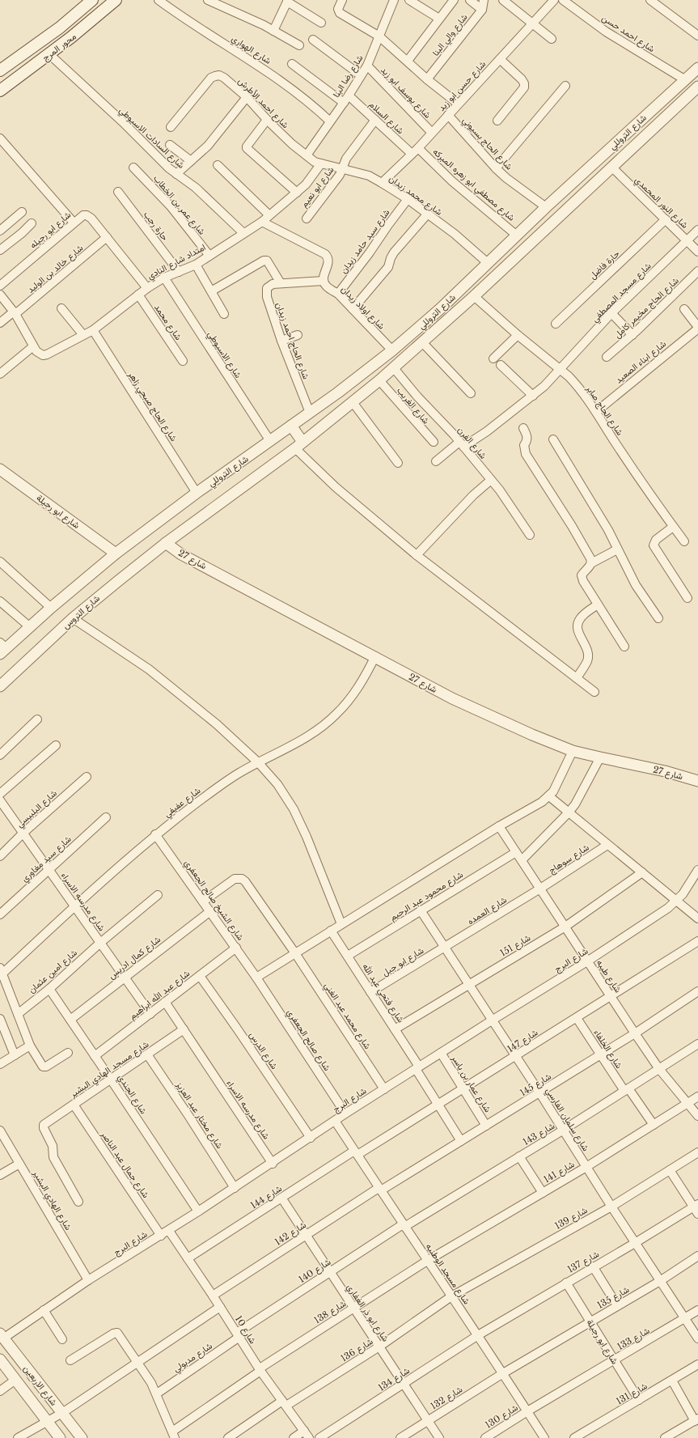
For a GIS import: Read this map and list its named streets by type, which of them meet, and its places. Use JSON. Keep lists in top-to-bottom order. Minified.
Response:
{"streets":{"main road":["محور المرج"],"street":["شارع احمد حسن","شارع والي البنا","شارع الهواري","شارع رضا البنا","شارع حسن ابو زيد","شارع يوسف ابو زيد","شارع احمد الأطرش","شارع السلام","شارع التروللي","شارع السادات الاسيوطي","شارع الحاج بسيوني","شارع مصطفي ابو زهره المبركه","شارع ابو نعيم","شارع محمد زيدان","شارع النور المحمدي","شارع عمر بن الخطاب","حارة رجب","شارع ابو رجيله","شارع سيد حامد زيدان","امتداد شارع النادي","حارة فاضل","شارع خالد بن الوليد","شارع مسجد المصطفي","شارع اولاد زيدان","شارع الحاج مخيمر كامل","شارع محمد","شارع الحاج احمد زيدان","شارع الاسيوطي","شارع ابناء الصعيد","شارع الغريب","شارع الحاج صبحي زاهر","شارع الحاج صابر","شارع الفرن","شارع ابو رجيلة","شارع 27","شارع التروس","شارع عفيفي","شارع البلبيسي","شارع سيد مغاوري","شارع سوهاج","شارع محمود عبد الرحيم","شارع الشيخ صالح الجعفري","شارع مدرسه الاسراء","شارع العمده","شارع 151","شارع كمال ادريس","شارع البرج","شارع ابو جبل","شارع امين عثمان","شارع طيبه","شارع فتحي عبد الله","شارع عبد الله ابراهيم","شارع محمد عبد الغني","شارع صالح الجعفري","شارع 147","شارع الخلفاء","شارع الدرس","شارع مسجد الهادي البشير","شارع عمار بن ياسر","شارع 145","شارع الجندي","شارع مختار عبد العزيز","شارع سلمان الفارسي","شارع 143","شارع جمال عبد الناصر","شارع 141","شارع 144","شارع الهادي البشير","شارع 139","شارع 142","شارع 137","شارع 140","شارع مسجد الوطنيه","شارع 135","شارع 138","شارع ابو ذر الغفاري","شارع 10","شارع 133","شارع 136","شارع مدبولي","شارع 134","شارع الاربعين","شارع 131","شارع 132","شارع 130"]},"crossings":[["شارع احمد حسن","شارع التروللي"],["محور المرج","شارع السادات الاسيوطي"],["شارع الهواري","شارع رضا البنا"],["شارع رضا البنا","شارع يوسف ابو زيد"],["شارع رضا البنا","شارع احمد الأطرش"],["شارع رضا البنا","شارع السلام"],["شارع حسن ابو زيد","شارع يوسف ابو زيد"],["شارع حسن ابو زيد","شارع السلام"],["شارع حسن ابو زيد","شارع الحاج بسيوني"],["شارع حسن ابو زيد","شارع مصطفي ابو زهره المبركه"],["شارع حسن ابو زيد","شارع محمد زيدان"],["شارع احمد الأطرش","شارع محمد زيدان"],["شارع احمد الأطرش","امتداد شارع النادي"],["شارع السلام","شارع مصطفي ابو زهره المبركه"],["شارع السلام","شارع ابو نعيم"],["شارع التروللي","شارع الحاج بسيوني"],["شارع التروللي","شارع مصطفي ابو زهره المبركه"],["شارع التروللي","شارع محمد زيدان"],["شارع التروللي","شارع النور المحمدي"],["شارع التروللي","شارع اولاد زيدان"],["شارع التروللي","شارع الحاج احمد زيدان"],["شارع التروللي","شارع الاسيوطي"],["شارع التروللي","شارع الغريب"],["شارع التروللي","شارع الحاج صبحي زاهر"],["شارع التروللي","شارع الحاج صابر"],["شارع التروللي","شارع الفرن"],["شارع التروللي","شارع ابو رجيلة"],["شارع التروللي","شارع 27"],["شارع التروللي","شارع التروس"],["شارع السادات الاسيوطي","امتداد شارع النادي"],["شارع ابو نعيم","شارع محمد زيدان"],["شارع محمد زيدان","شارع سيد حامد زيدان"],["شارع محمد زيدان","امتداد شارع النادي"],["شارع النور المحمدي","حارة فاضل"],["شارع النور المحمدي","شارع مسجد المصطفي"],["شارع عمر بن الخطاب","امتداد شارع النادي"],["حارة رجب","امتداد شارع النادي"],["شارع ابو رجيله","امتداد شارع النادي"],["شارع ابو رجيله","شارع خالد بن الوليد"],["شارع سيد حامد زيدان","شارع اولاد زيدان"],["امتداد شارع النادي","شارع محمد"],["امتداد شارع النادي","شارع الاسيوطي"],["امتداد شارع النادي","شارع الحاج صبحي زاهر"],["شارع مسجد المصطفي","شارع الحاج صابر"],["شارع مسجد المصطفي","شارع الفرن"],["شارع ابناء الصعيد","شارع الحاج صابر"],["شارع ابو رجيلة","شارع 137"],["شارع ابو رجيلة","شارع 135"],["شارع ابو رجيلة","شارع 133"],["شارع ابو رجيلة","شارع 131"],["شارع 27","شارع التروس"],["شارع 27","شارع عفيفي"],["شارع عفيفي","شارع الشيخ صالح الجعفري"],["شارع عفيفي","شارع مدرسه الاسراء"],["شارع البلبيسي","شارع مدرسه الاسراء"],["شارع سيد مغاوري","شارع مدرسه الاسراء"],["شارع سوهاج","شارع العمده"],["شارع سوهاج","شارع طيبه"],["شارع محمود عبد الرحيم","شارع طيبه"],["شارع محمود عبد الرحيم","شارع فتحي عبد الله"],["شارع محمود عبد الرحيم","شارع سلمان الفارسي"],["شارع الشيخ صالح الجعفري","شارع كمال ادريس"],["شارع الشيخ صالح الجعفري","شارع عبد الله ابراهيم"],["شارع الشيخ صالح الجعفري","شارع محمد عبد الغني"],["شارع الشيخ صالح الجعفري","شارع صالح الجعفري"],["شارع مدرسه الاسراء","شارع كمال ادريس"],["شارع مدرسه الاسراء","شارع البرج"],["شارع مدرسه الاسراء","شارع امين عثمان"],["شارع مدرسه الاسراء","شارع عبد الله ابراهيم"],["شارع مدرسه الاسراء","شارع مسجد الهادي البشير"],["شارع العمده","شارع ابو جبل"],["شارع العمده","شارع طيبه"],["شارع العمده","شارع سلمان الفارسي"],["شارع 151","شارع طيبه"],["شارع 151","شارع فتحي عبد الله"],["شارع 151","شارع سلمان الفارسي"],["شارع كمال ادريس","شارع الجندي"],["شارع البرج","شارع طيبه"],["شارع البرج","شارع فتحي عبد الله"],["شارع البرج","شارع محمد عبد الغني"],["شارع البرج","شارع صالح الجعفري"],["شارع البرج","شارع الدرس"],["شارع البرج","شارع عمار بن ياسر"],["شارع البرج","شارع الجندي"],["شارع البرج","شارع مختار عبد العزيز"],["شارع البرج","شارع سلمان الفارسي"],["شارع البرج","شارع جمال عبد الناصر"],["شارع البرج","شارع الهادي البشير"],["شارع البرج","شارع مسجد الوطنيه"],["شارع البرج","شارع 10"],["شارع البرج","شارع الاربعين"],["شارع ابو جبل","شارع فتحي عبد الله"],["شارع ابو جبل","شارع سلمان الفارسي"],["شارع امين عثمان","شارع الجندي"],["شارع طيبه","شارع 147"],["شارع طيبه","شارع 145"],["شارع طيبه","شارع 143"],["شارع طيبه","شارع 141"],["شارع فتحي عبد الله","شارع 147"],["شارع فتحي عبد الله","شارع 145"],["شارع عبد الله ابراهيم","شارع الدرس"],["شارع عبد الله ابراهيم","شارع الجندي"],["شارع 147","شارع الخلفاء"],["شارع 147","شارع عمار بن ياسر"],["شارع 147","شارع سلمان الفارسي"],["شارع 147","شارع 144"],["شارع 147","شارع مسجد الوطنيه"],["شارع الخلفاء","شارع 145"],["شارع الخلفاء","شارع 143"],["شارع الخلفاء","شارع 141"],["شارع مسجد الهادي البشير","شارع الجندي"],["شارع مسجد الهادي البشير","شارع مختار عبد العزيز"],["شارع مسجد الهادي البشير","شارع جمال عبد الناصر"],["شارع عمار بن ياسر","شارع 145"],["شارع 145","شارع سلمان الفارسي"],["شارع 145","شارع 142"],["شارع 145","شارع مسجد الوطنيه"],["شارع سلمان الفارسي","شارع 143"],["شارع سلمان الفارسي","شارع 141"],["شارع سلمان الفارسي","شارع 139"],["شارع سلمان الفارسي","شارع 137"],["شارع سلمان الفارسي","شارع 135"],["شارع سلمان الفارسي","شارع 133"],["شارع 143","شارع 140"],["شارع 143","شارع مسجد الوطنيه"],["شارع 141","شارع مسجد الوطنيه"],["شارع 141","شارع 138"],["شارع 144","شارع مسجد الوطنيه"],["شارع 144","شارع ابو ذر الغفاري"],["شارع 144","شارع 10"],["شارع 139","شارع مسجد الوطنيه"],["شارع 139","شارع 136"],["شارع 142","شارع مسجد الوطنيه"],["شارع 142","شارع ابو ذر الغفاري"],["شارع 142","شارع 10"],["شارع 137","شارع مسجد الوطنيه"],["شارع 137","شارع 134"],["شارع 140","شارع مسجد الوطنيه"],["شارع 140","شارع ابو ذر الغفاري"],["شارع 140","شارع 10"],["شارع 140","شارع مدبولي"],["شارع مسجد الوطنيه","شارع 135"],["شارع مسجد الوطنيه","شارع 138"],["شارع مسجد الوطنيه","شارع 133"],["شارع مسجد الوطنيه","شارع 136"],["شارع مسجد الوطنيه","شارع 134"],["شارع مسجد الوطنيه","شارع 132"],["شارع مسجد الوطنيه","شارع 130"],["شارع 135","شارع 132"],["شارع 138","شارع ابو ذر الغفاري"],["شارع 138","شارع 10"],["شارع ابو ذر الغفاري","شارع 136"],["شارع ابو ذر الغفاري","شارع 134"],["شارع ابو ذر الغفاري","شارع 132"],["شارع 10","شارع 136"],["شارع 10","شارع مدبولي"],["شارع 133","شارع 130"]]}
